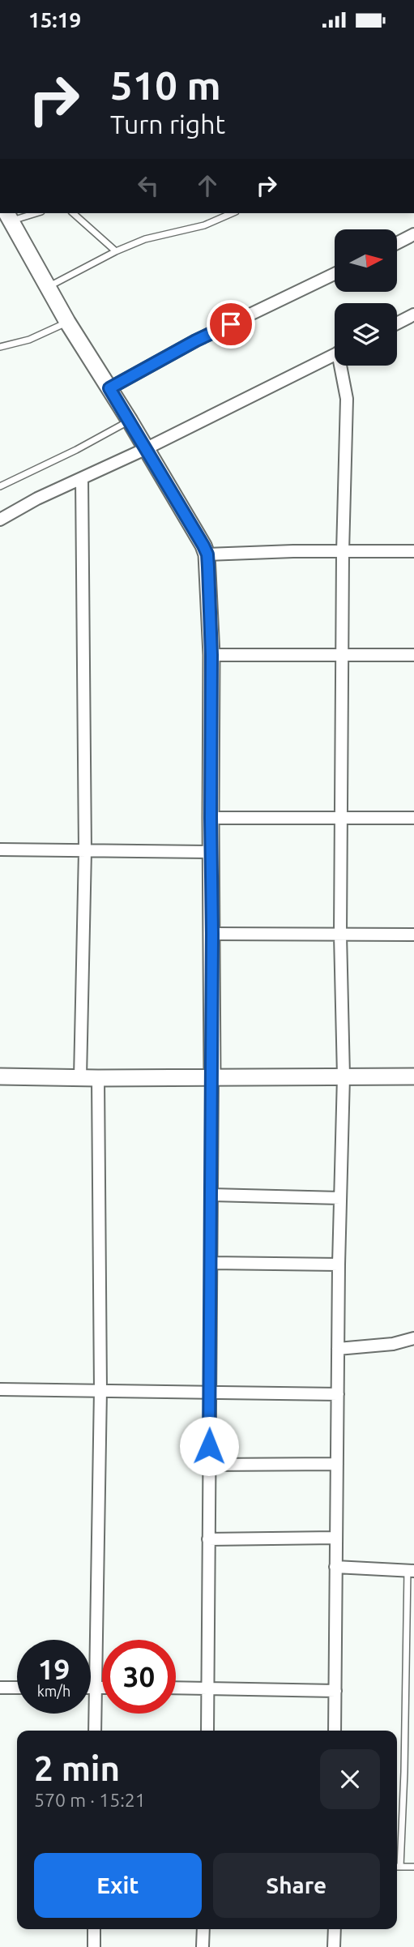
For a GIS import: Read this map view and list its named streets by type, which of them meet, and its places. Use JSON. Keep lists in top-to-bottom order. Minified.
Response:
{"north":"right","page":{"status":"15:19","turn":["510 m","Turn right"],"speed":"19 km/h","limit":"30","heading":["2 min","570 m · 15:21"],"buttons":["Exit","Share"]}}
